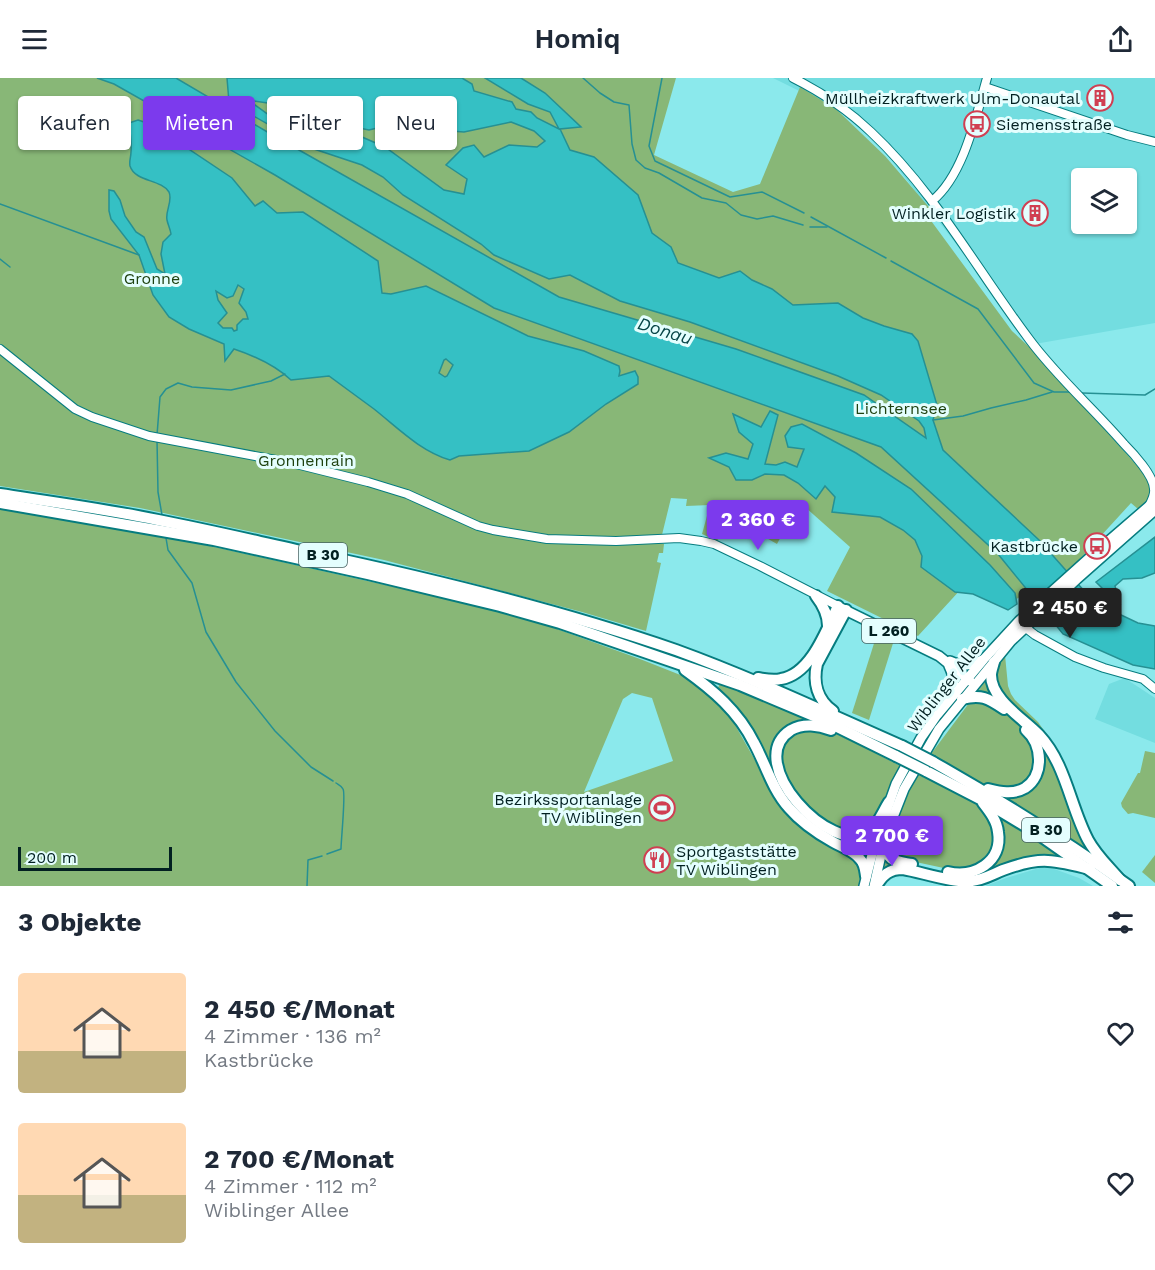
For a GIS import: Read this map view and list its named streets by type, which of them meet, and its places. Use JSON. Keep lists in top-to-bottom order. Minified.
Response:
{"streets":{"highway":["B 30"],"main road":["L 260","Wiblinger Allee"]},"water":["Donau"],"parks":["Gronne","Lichternsee","Gronnenrain"],"places":{"building":["Müllheizkraftwerk Ulm-Donautal","Winkler Logistik"],"bus stop":["Siemensstraße","Kastbrücke"],"sports":["Bezirkssportanlage TV Wiblingen"],"restaurant":["Sportgaststätte TV Wiblingen"]},"scale_bar":"200 m","page":{"header":"Homiq","chip":["Kaufen","Mieten","Filter","Neu"],"price":["2 360 €","2 450 €","2 700 €"],"scale":"200 m","heading":"3 Objekte","list":[{"name":"2 450 €/Monat","note":"4 Zimmer · 136 m² · Kastbrücke"},{"name":"2 700 €/Monat","note":"4 Zimmer · 112 m² · Wiblinger Allee"}]}}
